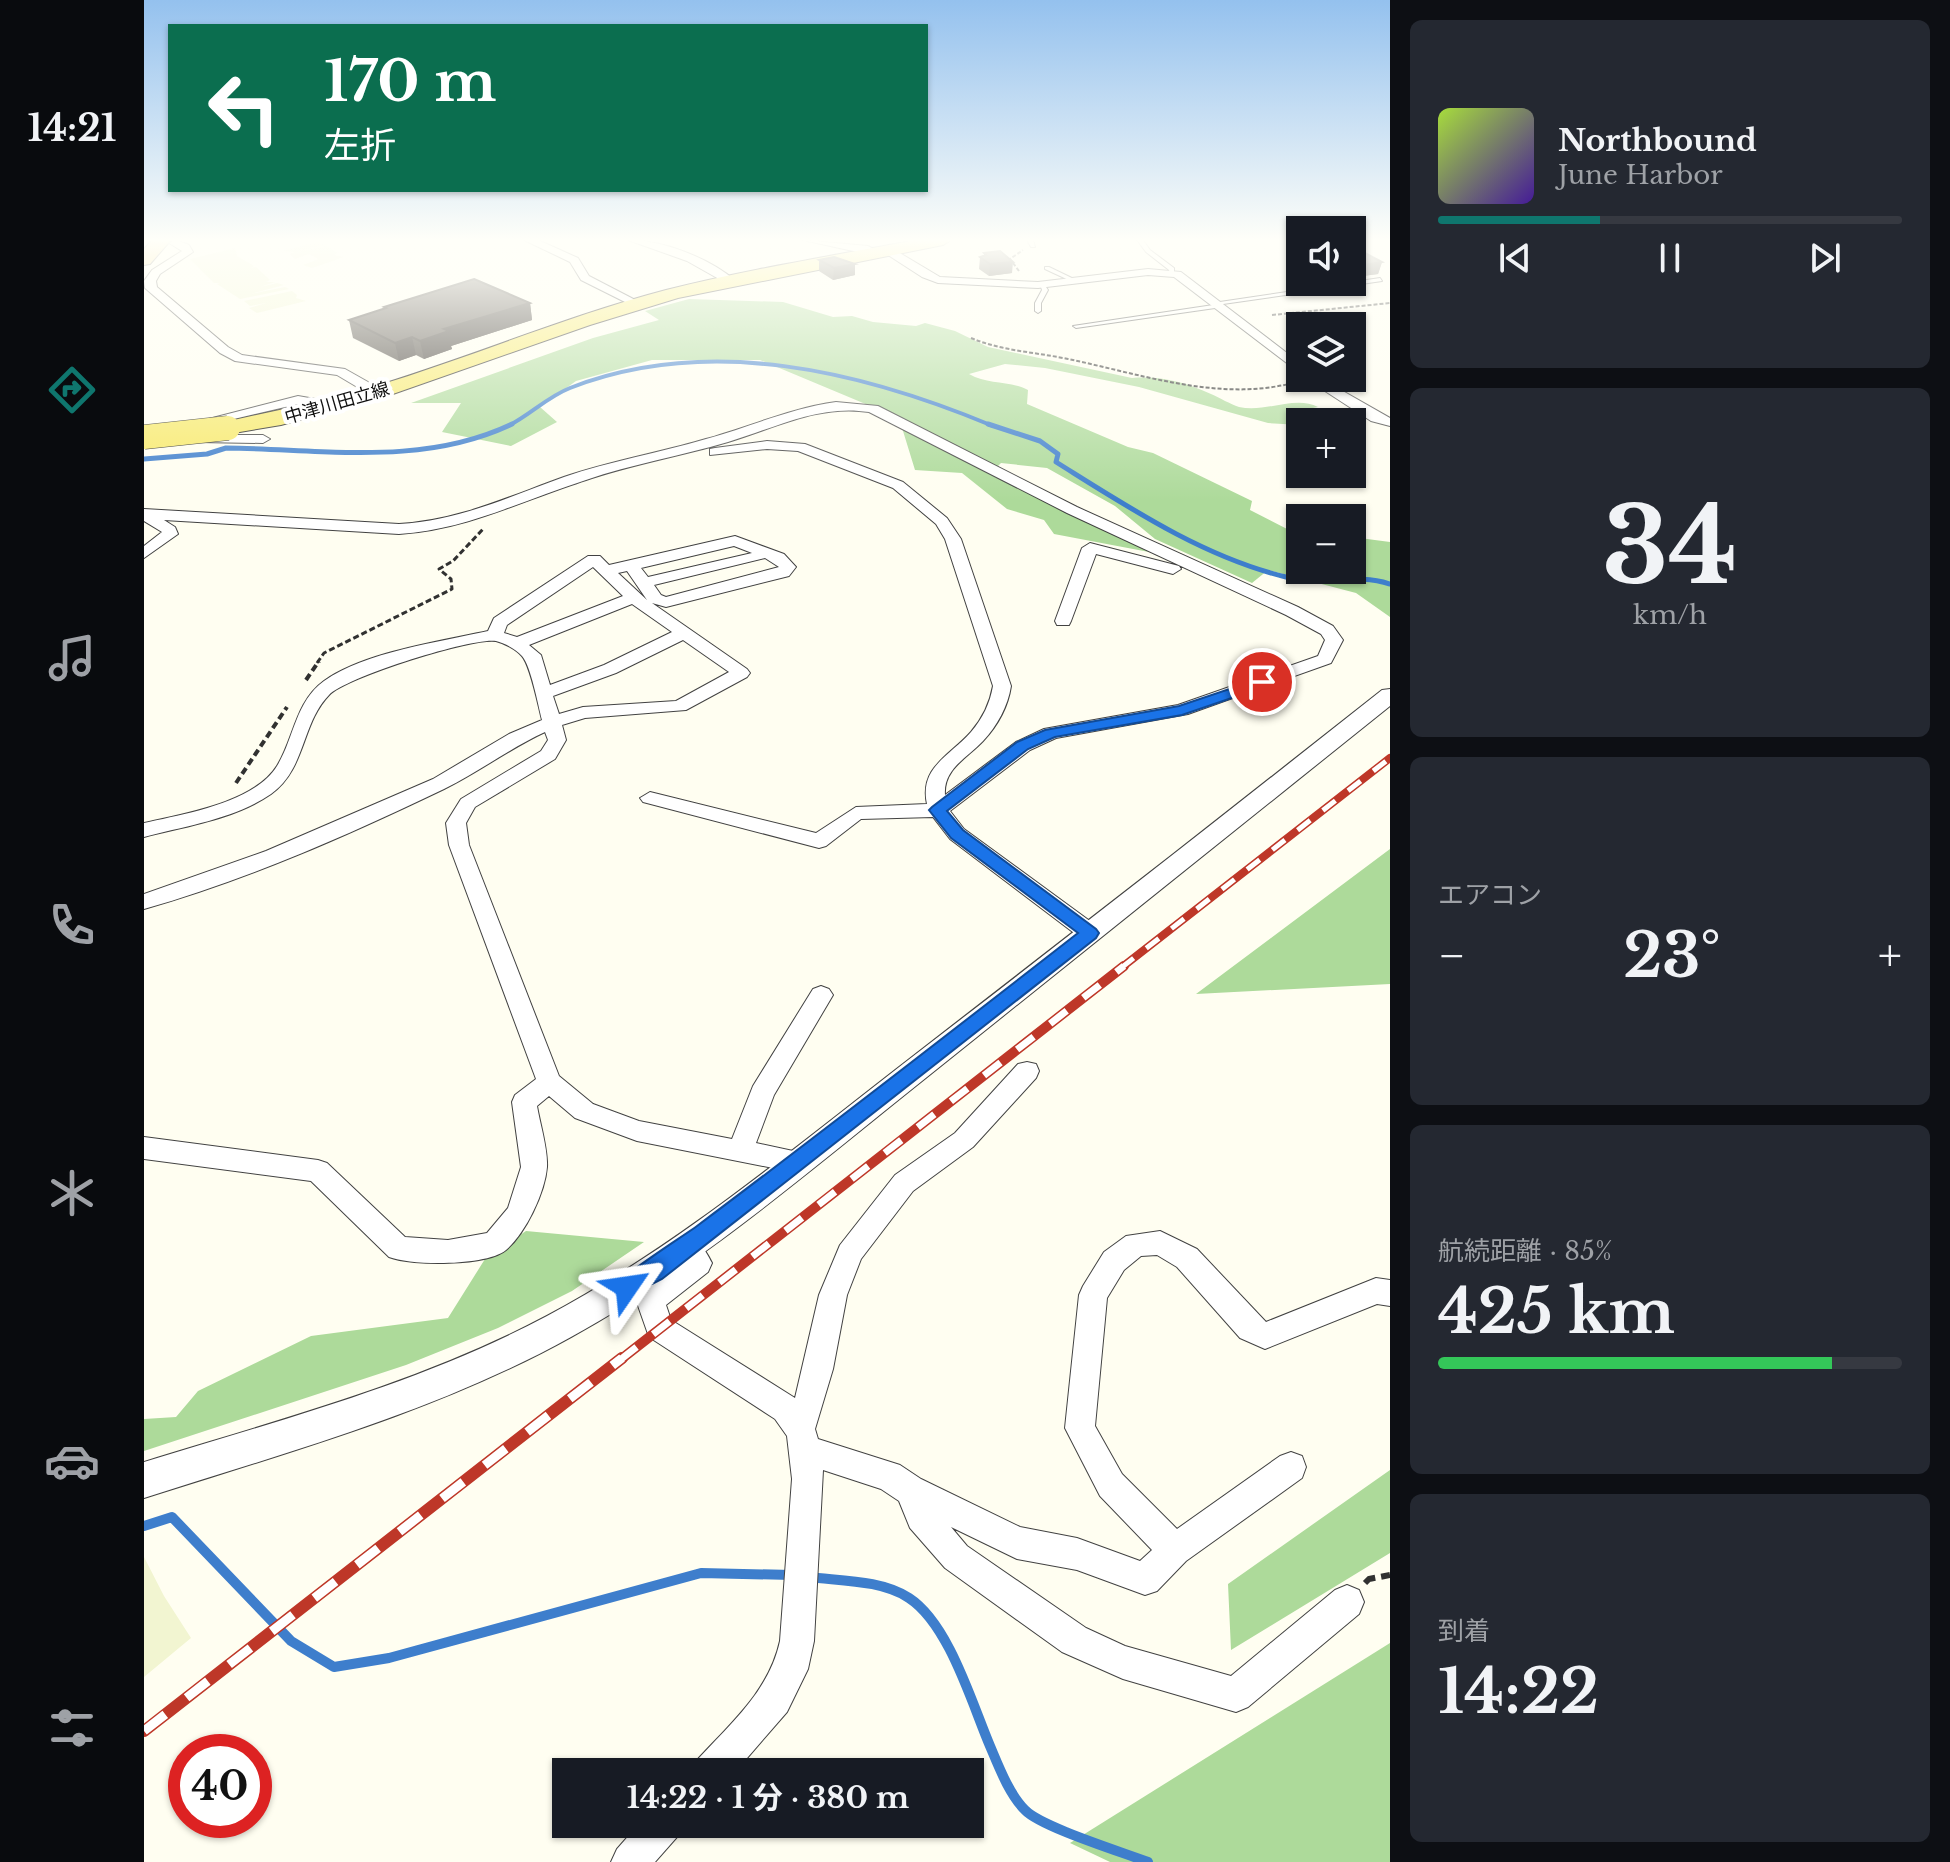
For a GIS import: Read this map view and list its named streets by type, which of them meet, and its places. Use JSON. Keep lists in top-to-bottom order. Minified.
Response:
{"streets":{"main road":["中津川田立線"]},"page":{"tabs":"14:21","turn":["170 m","左折"],"song":["Northbound","June Harbor"],"map_buttons":["+","−"],"tile":[["34","km/h"],"エアコン",["航続距離 · 85%","425 km"],["到着","14:22"]],"heat":["−","23°","+"],"limit":"40","trip":"14:22 · 1 分 · 380 m"}}
